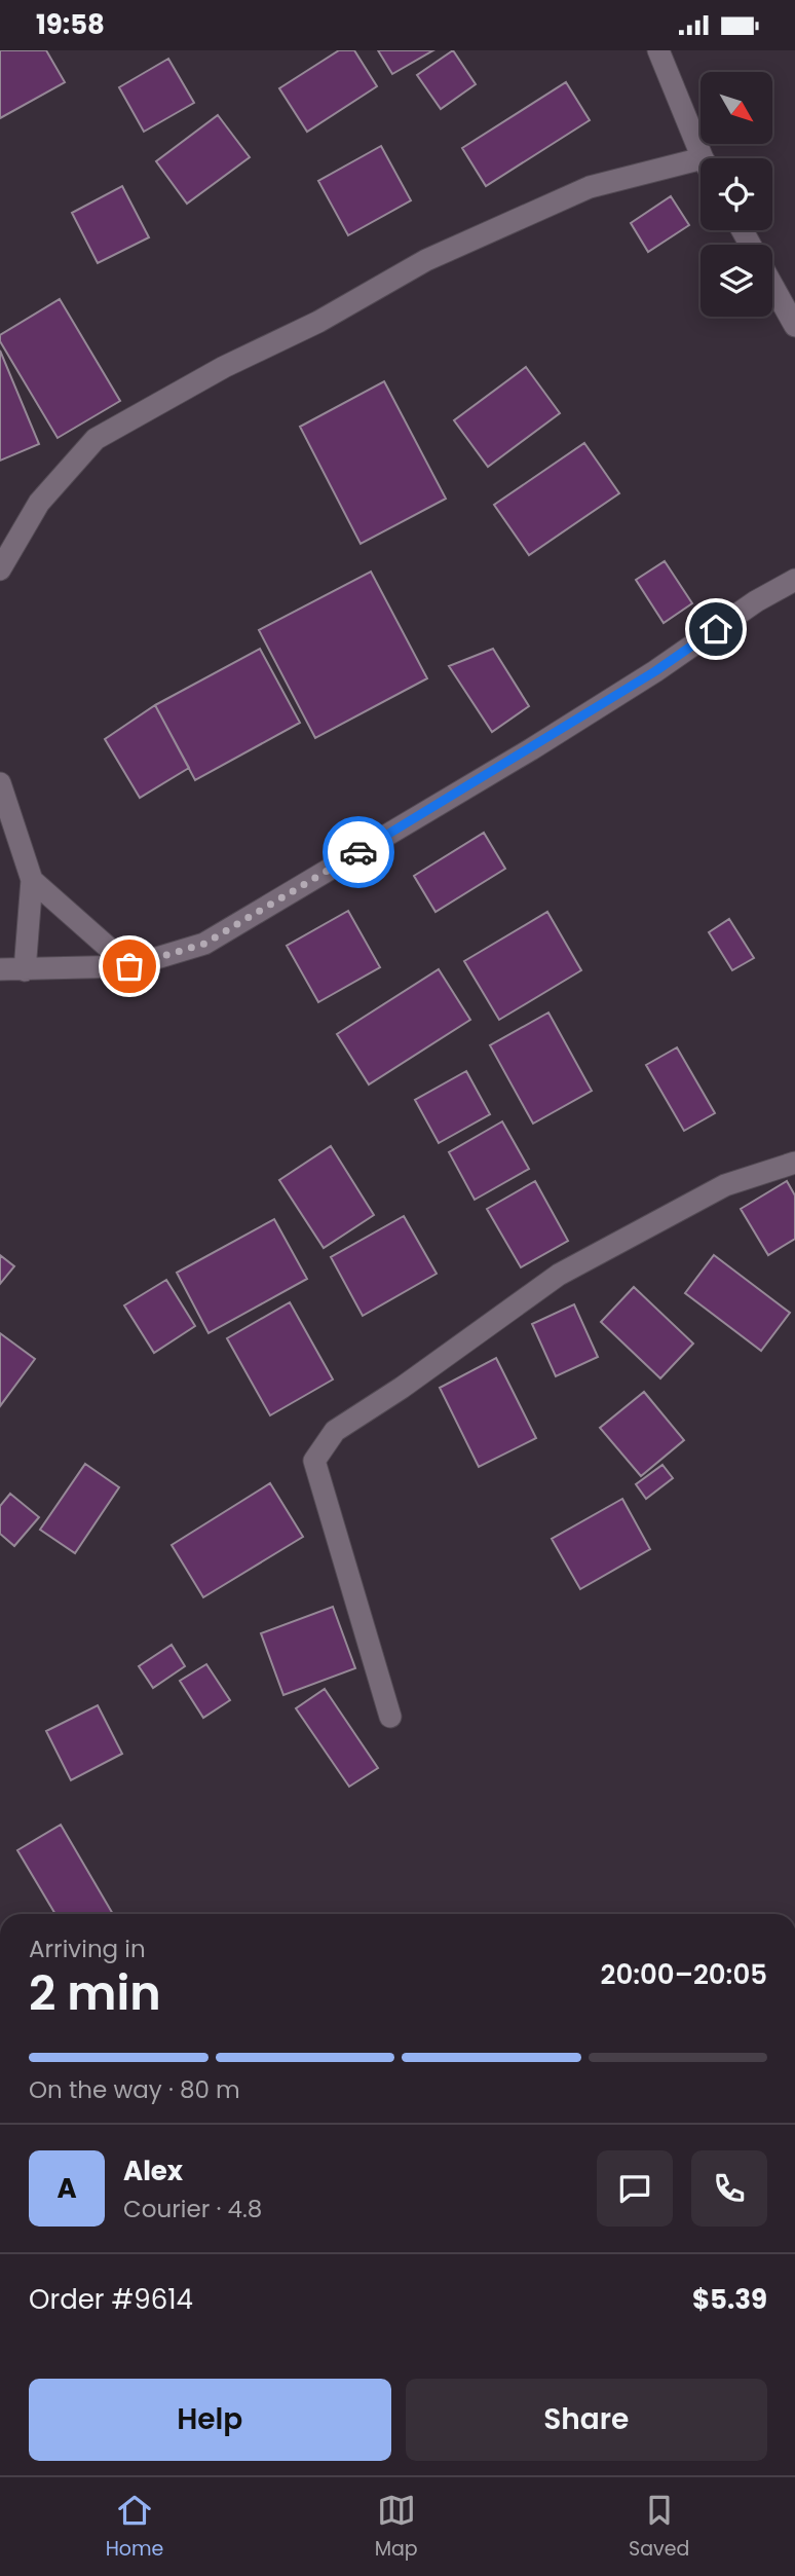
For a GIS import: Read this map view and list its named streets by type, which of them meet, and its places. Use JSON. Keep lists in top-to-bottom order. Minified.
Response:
{"north":"bottom right","page":{"status":"19:58","heading":["2 min","Arriving in","20:00–20:05"],"panel":["Alex","Courier · 4.8","Order #9614","$5.39"],"bar":"On the way · 80 m","round":"A","buttons":["Help","Share"],"tabs":["Home","Map","Saved"]}}
